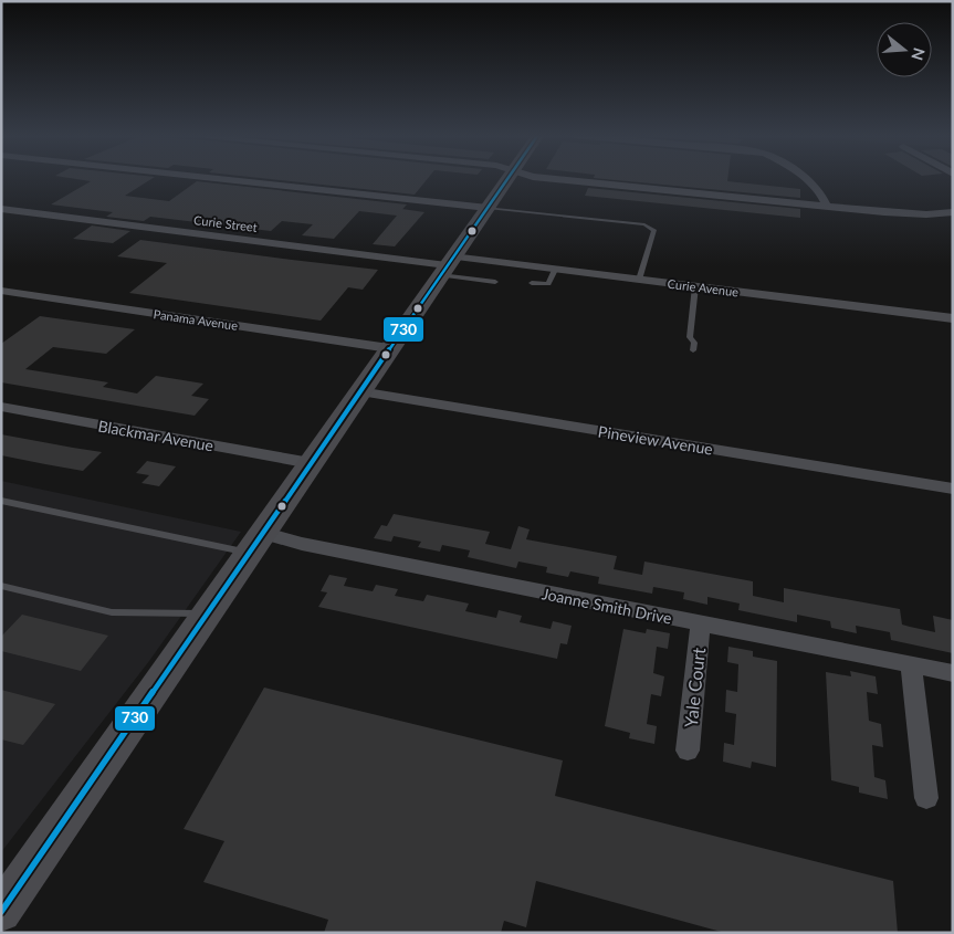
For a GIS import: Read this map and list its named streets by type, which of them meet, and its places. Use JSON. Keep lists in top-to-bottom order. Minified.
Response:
{"streets":{"street":["Curie Street","Curie Avenue","Panama Avenue","Blackmar Avenue","Pineview Avenue","Joanne Smith Drive","Yale Court"]},"crossings":[["Curie Street","Curie Avenue"],["Joanne Smith Drive","Yale Court"]],"lines":["transit line 730"],"north":"right"}
